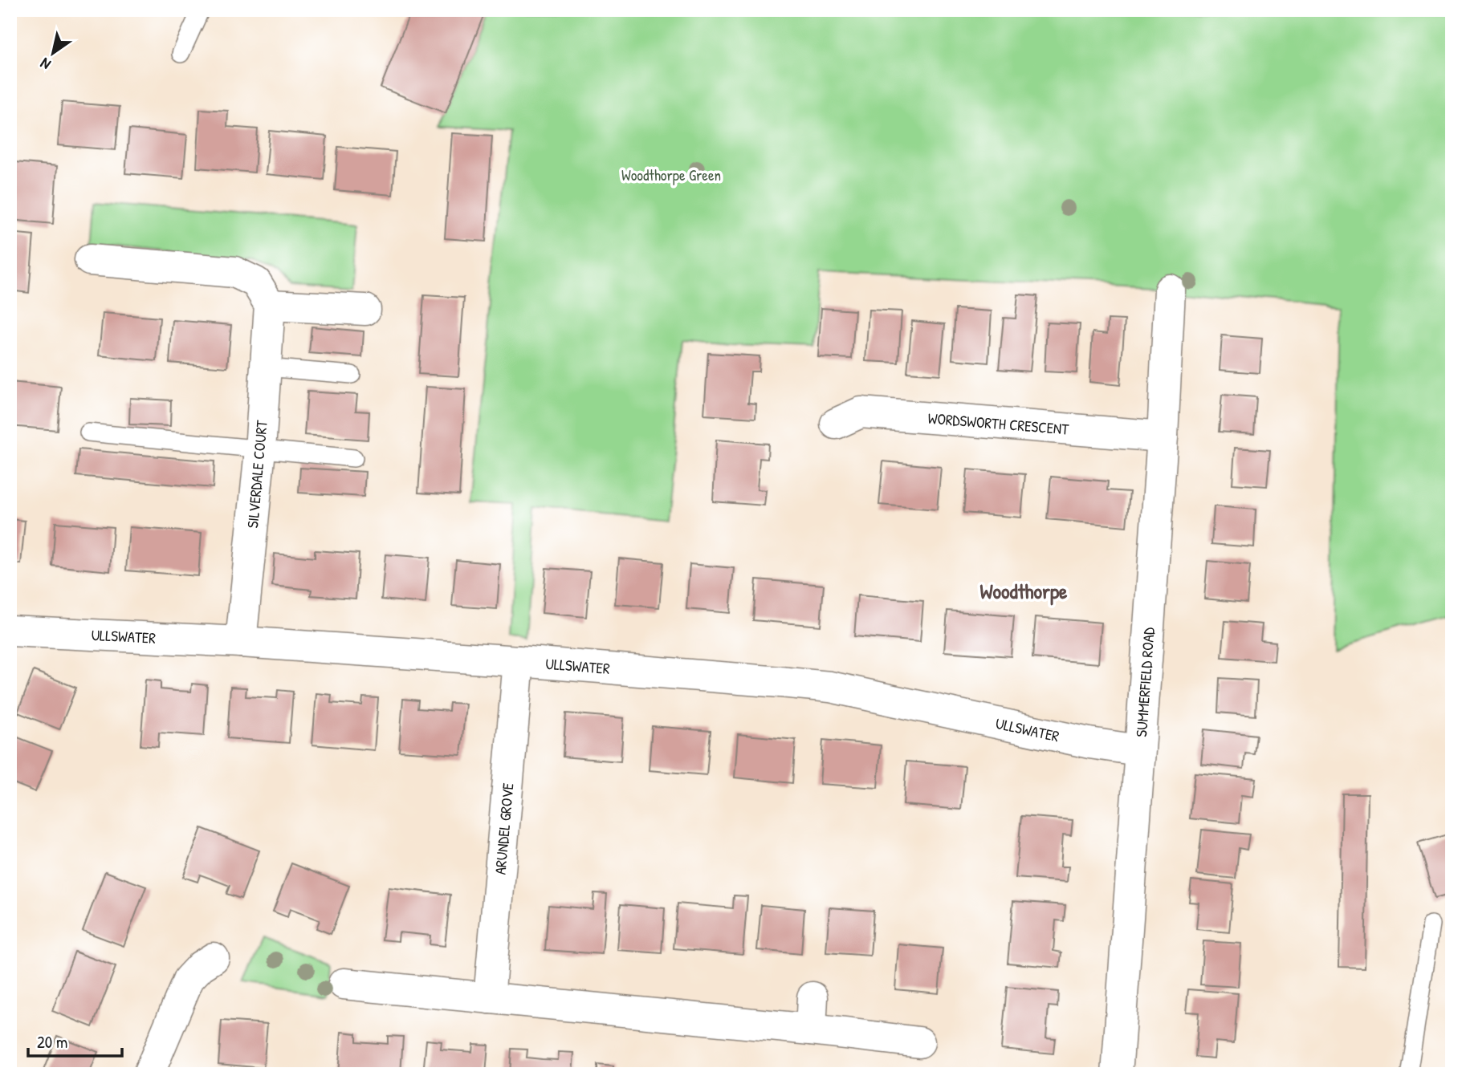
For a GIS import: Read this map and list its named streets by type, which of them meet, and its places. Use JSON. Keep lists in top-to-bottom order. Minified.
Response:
{"streets":{"street":["WORDSWORTH CRESCENT","SILVERDALE COURT","ULLSWATER","SUMMERFIELD ROAD","ARUNDEL GROVE"]},"crossings":[["WORDSWORTH CRESCENT","SUMMERFIELD ROAD"],["SILVERDALE COURT","ULLSWATER"],["ULLSWATER","SUMMERFIELD ROAD"],["ULLSWATER","ARUNDEL GROVE"]],"districts":["Woodthorpe"],"parks":["Woodthorpe Green"],"scale_bar":"20 m","north":"bottom left"}
